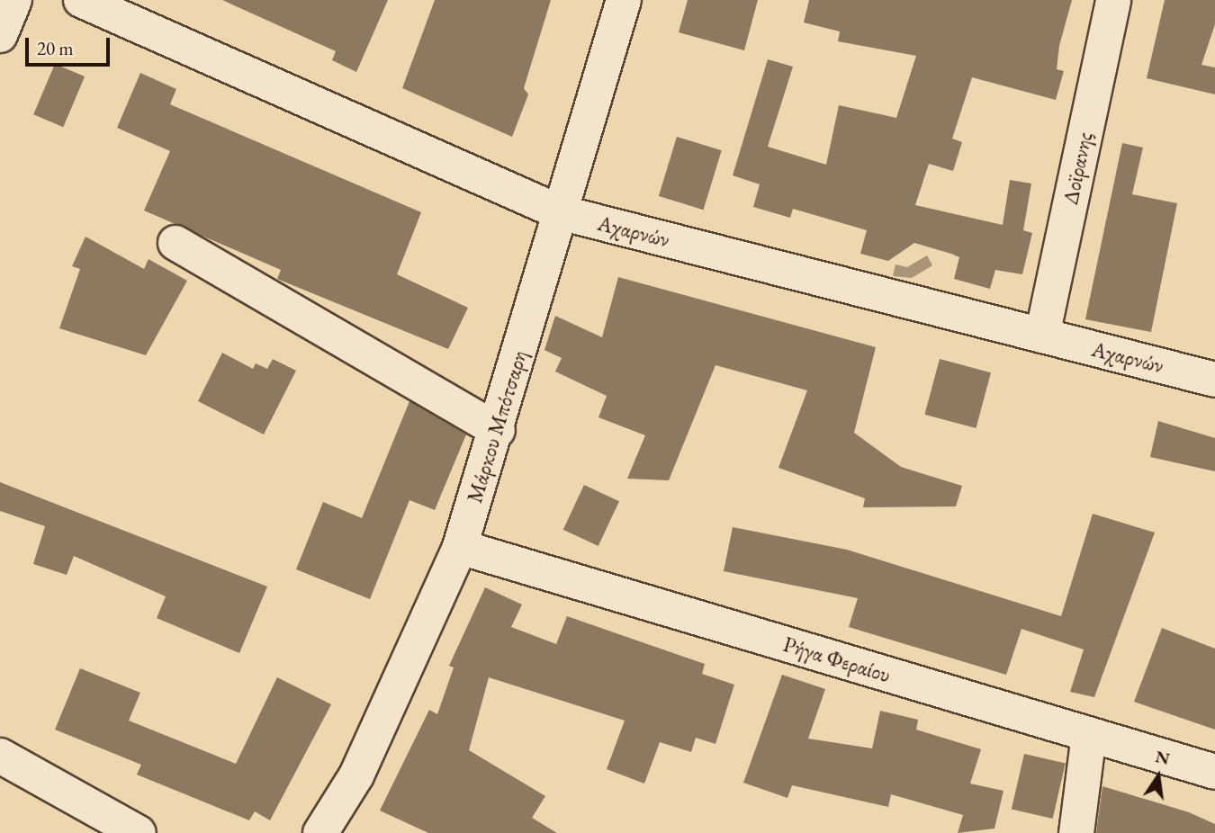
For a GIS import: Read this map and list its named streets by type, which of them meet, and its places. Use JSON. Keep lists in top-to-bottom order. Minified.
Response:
{"streets":{"street":["Δοϊρανης","Αχαρνών","Μάρκου Μπότσαρη","Ρήγα Φεραίου"]},"crossings":[["Δοϊρανης","Αχαρνών"],["Αχαρνών","Μάρκου Μπότσαρη"],["Μάρκου Μπότσαρη","Ρήγα Φεραίου"]],"scale_bar":"20 m","north":"top"}
